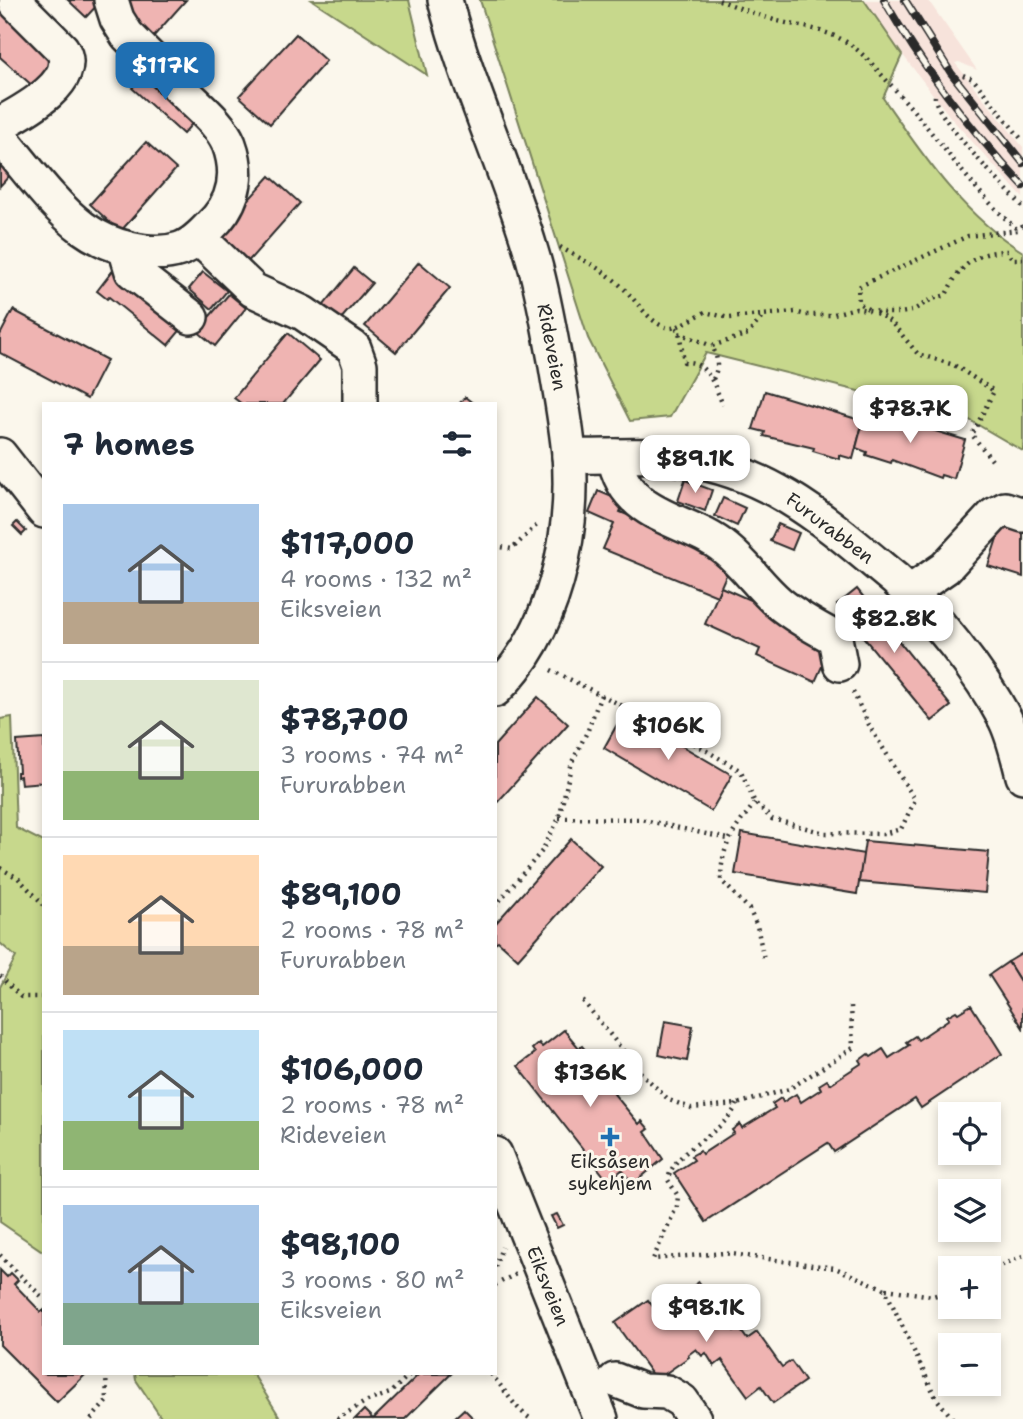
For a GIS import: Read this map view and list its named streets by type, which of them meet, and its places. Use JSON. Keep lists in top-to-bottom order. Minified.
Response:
{"streets":{"street":["Rideveien","Fururabben","Eiksveien"]},"crossings":[["Rideveien","Fururabben"]],"places":{"health":["Eiksåsen sykehjem"]},"page":{"price":["$117K","$78.7K","$89.1K","$82.8K","$106K","$136K","$98.1K"],"heading":"7 homes","list":[{"name":"$117,000","note":"4 rooms · 132 m² · Eiksveien"},{"name":"$78,700","note":"3 rooms · 74 m² · Fururabben"},{"name":"$89,100","note":"2 rooms · 78 m² · Fururabben"},{"name":"$106,000","note":"2 rooms · 78 m² · Rideveien"},{"name":"$98,100","note":"3 rooms · 80 m² · Eiksveien"}],"map_buttons":["+","−"]}}
